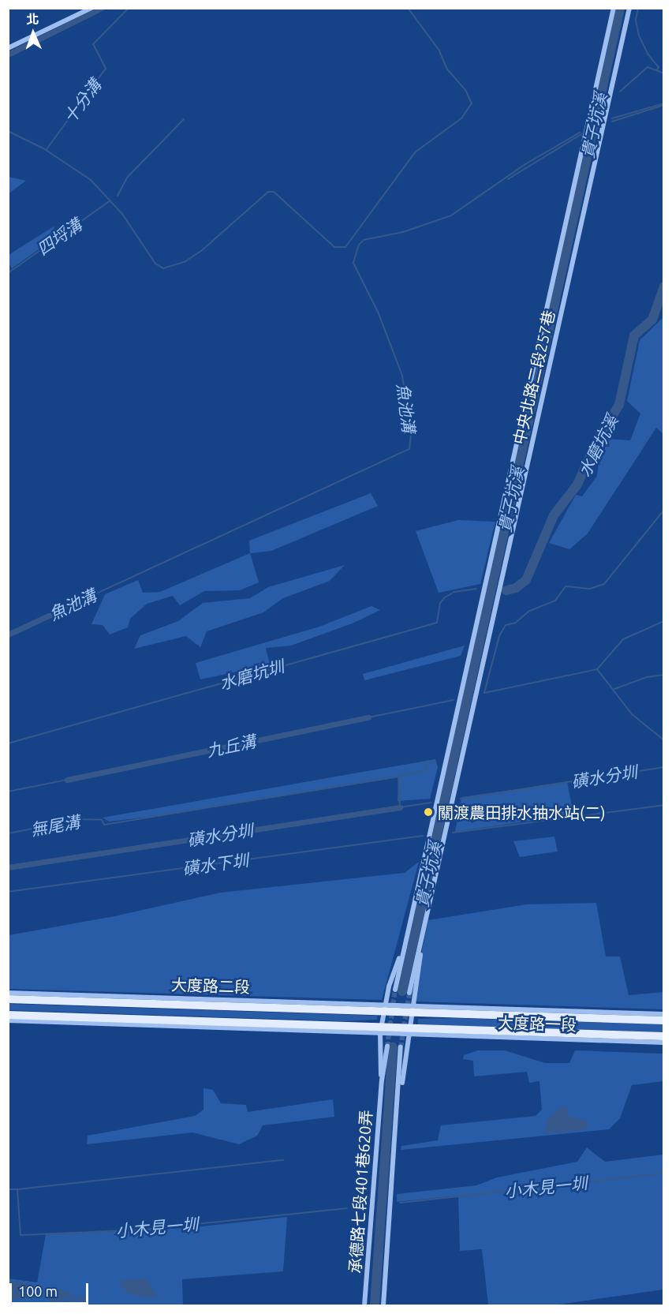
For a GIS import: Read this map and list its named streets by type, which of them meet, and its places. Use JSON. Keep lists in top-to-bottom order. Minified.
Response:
{"streets":{"main road":["大度路二段","大度路一段"],"street":["中央北路二段257巷","承德路七段401巷620弄"]},"crossings":[["中央北路二段257巷","大度路二段"],["中央北路二段257巷","大度路一段"],["中央北路二段257巷","承德路七段401巷620弄"],["大度路二段","大度路一段"],["大度路一段","承德路七段401巷620弄"]],"water":["十分溝","貴子坑溪","四埒溝","魚池溝","水磨坑溪","水磨坑圳","九丘溝","磺水分圳","無尾溝","磺水下圳","小木見一圳"],"places":["關渡農田排水抽水站(二)"],"scale_bar":"100 m","north":"top"}
